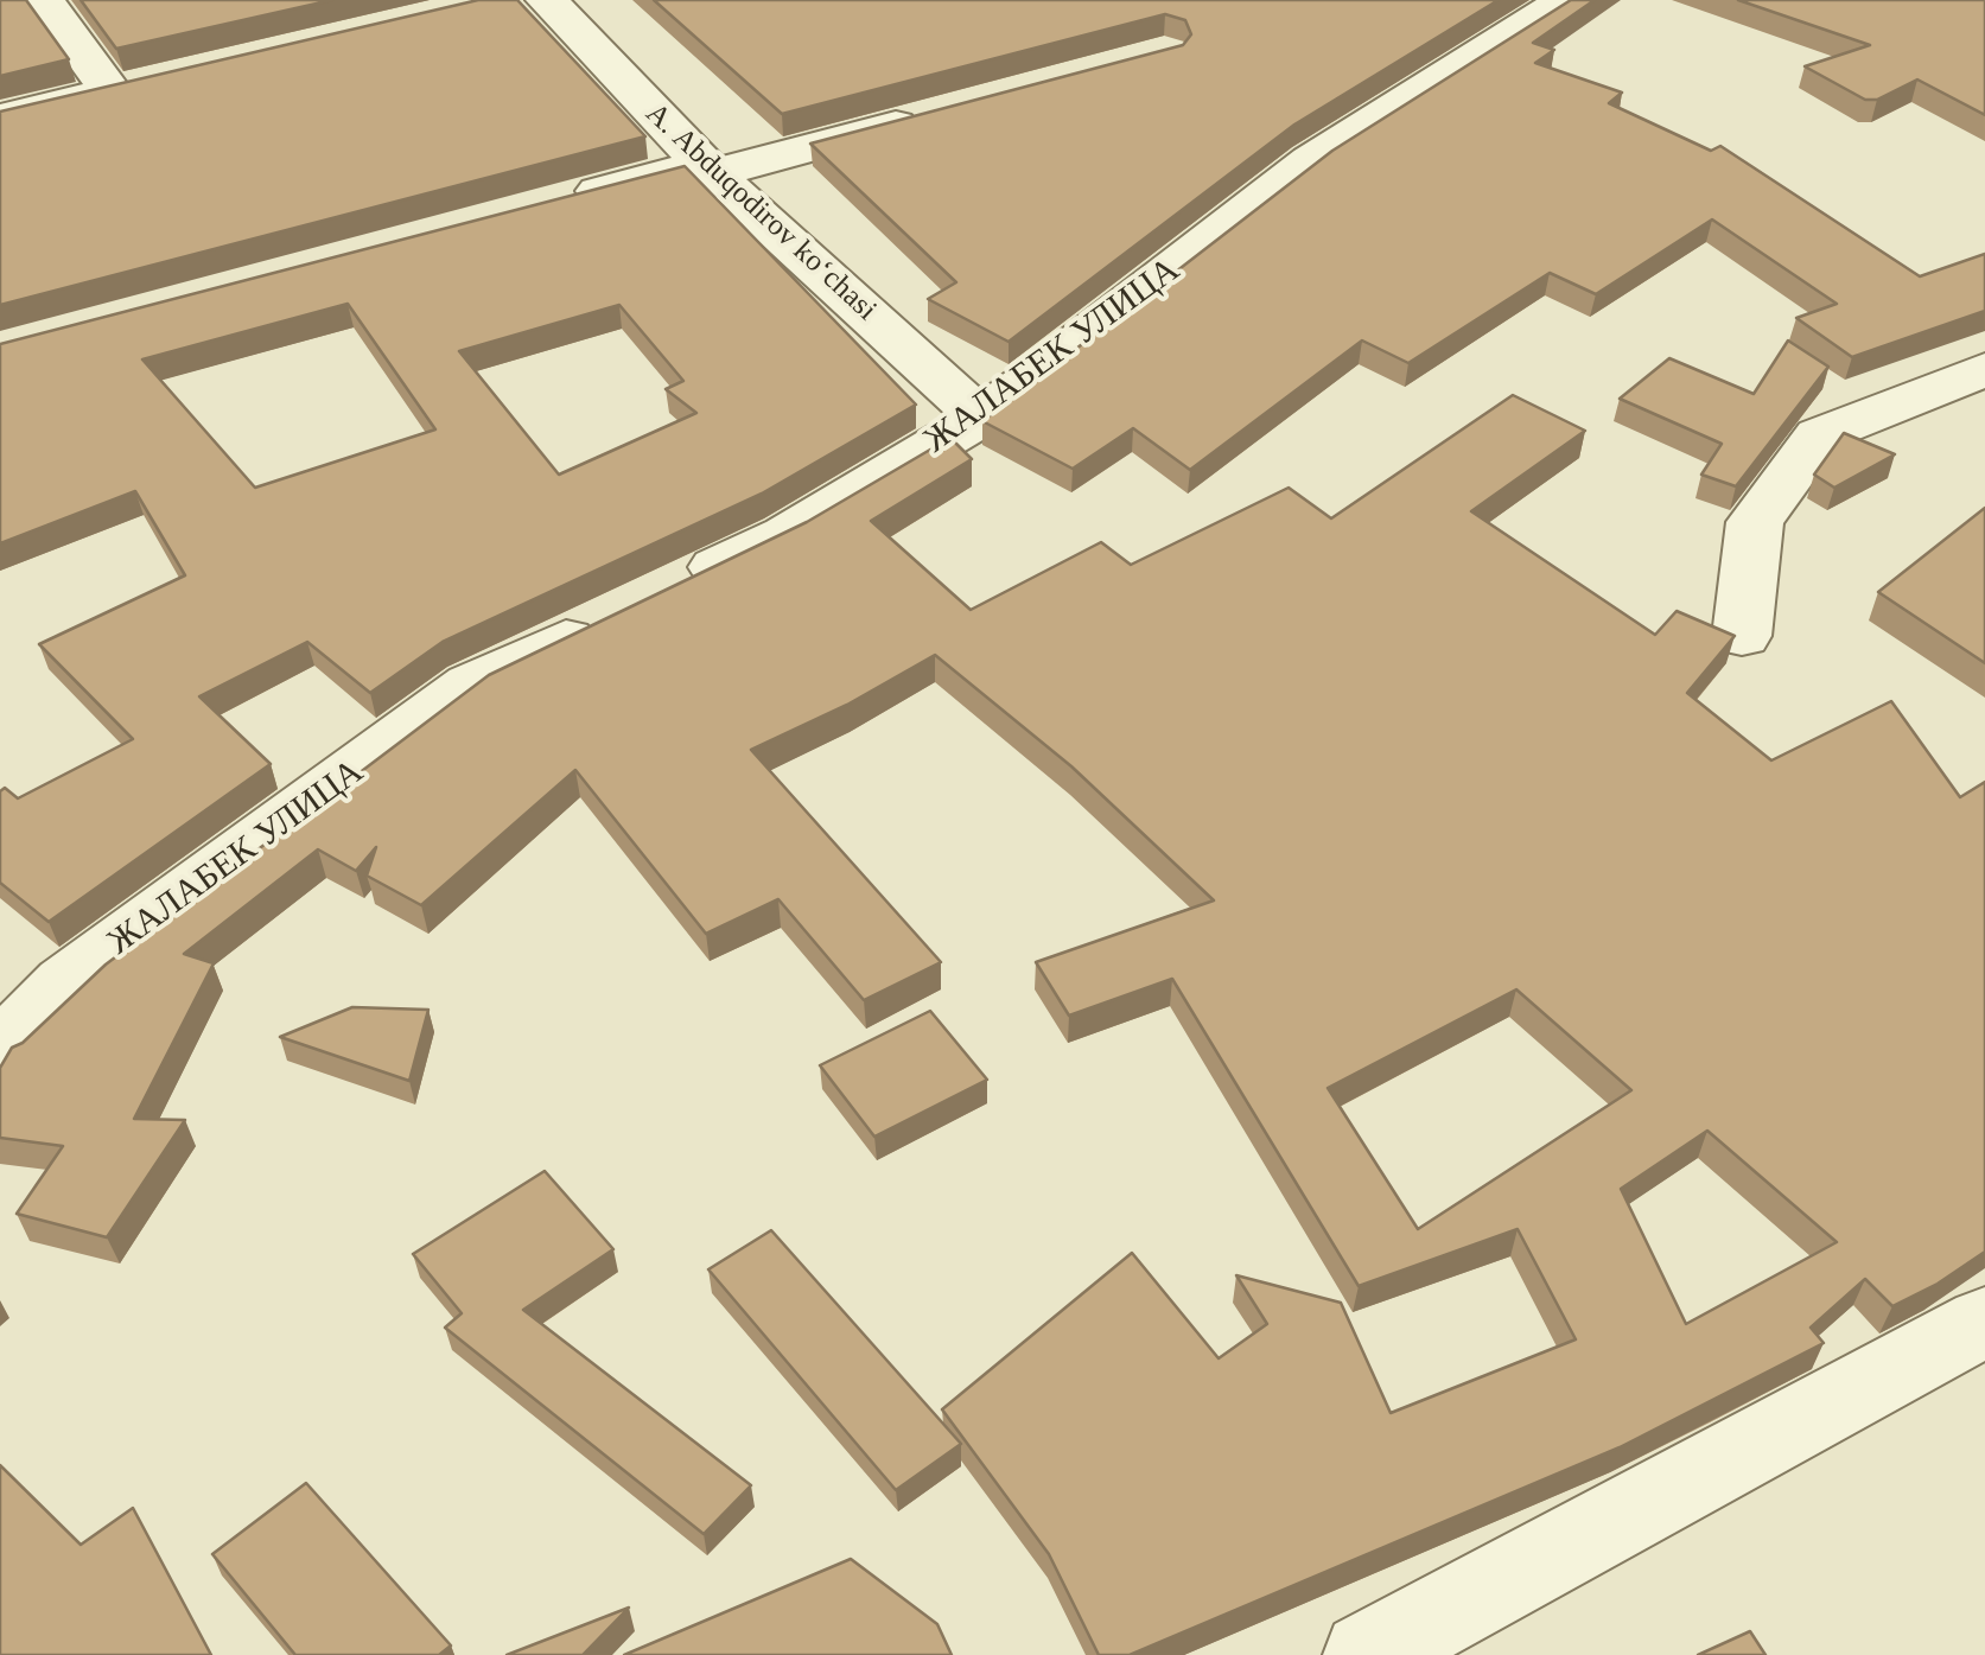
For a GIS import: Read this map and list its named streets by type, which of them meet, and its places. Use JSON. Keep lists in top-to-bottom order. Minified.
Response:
{"streets":{"street":["A. Abduqodirov koʻchasi","ЖАЛАБЕК УЛИЦА"]},"crossings":[["A. Abduqodirov koʻchasi","ЖАЛАБЕК УЛИЦА"]]}
